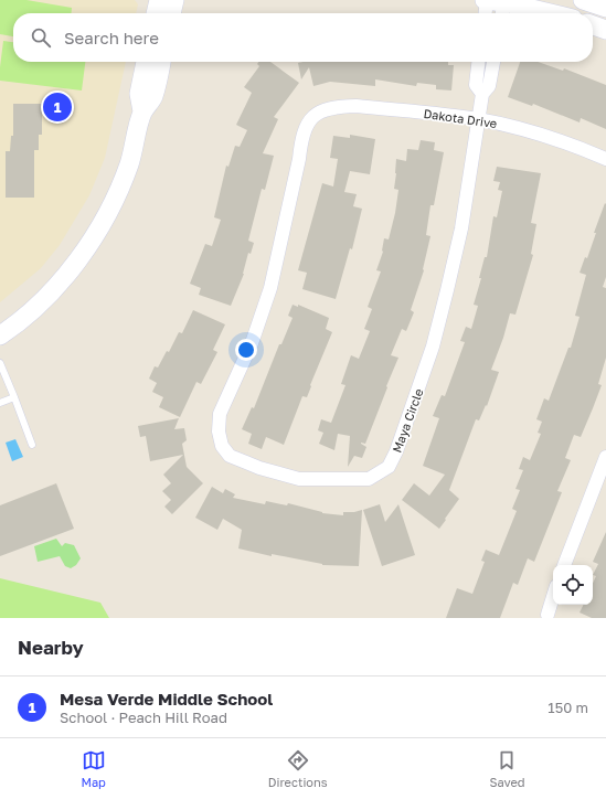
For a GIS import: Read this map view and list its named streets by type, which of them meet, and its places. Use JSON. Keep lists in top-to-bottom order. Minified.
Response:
{"streets":{"street":["Dakota Drive","Maya Circle"]},"crossings":[["Dakota Drive","Maya Circle"]],"page":{"search":"Search here","pins":"1","heading":"Nearby","list":[{"mark":"1","name":"Mesa Verde Middle School","note":"School · Peach Hill Road","value":"150 m"}],"nav":["Map","Directions","Saved"]}}
